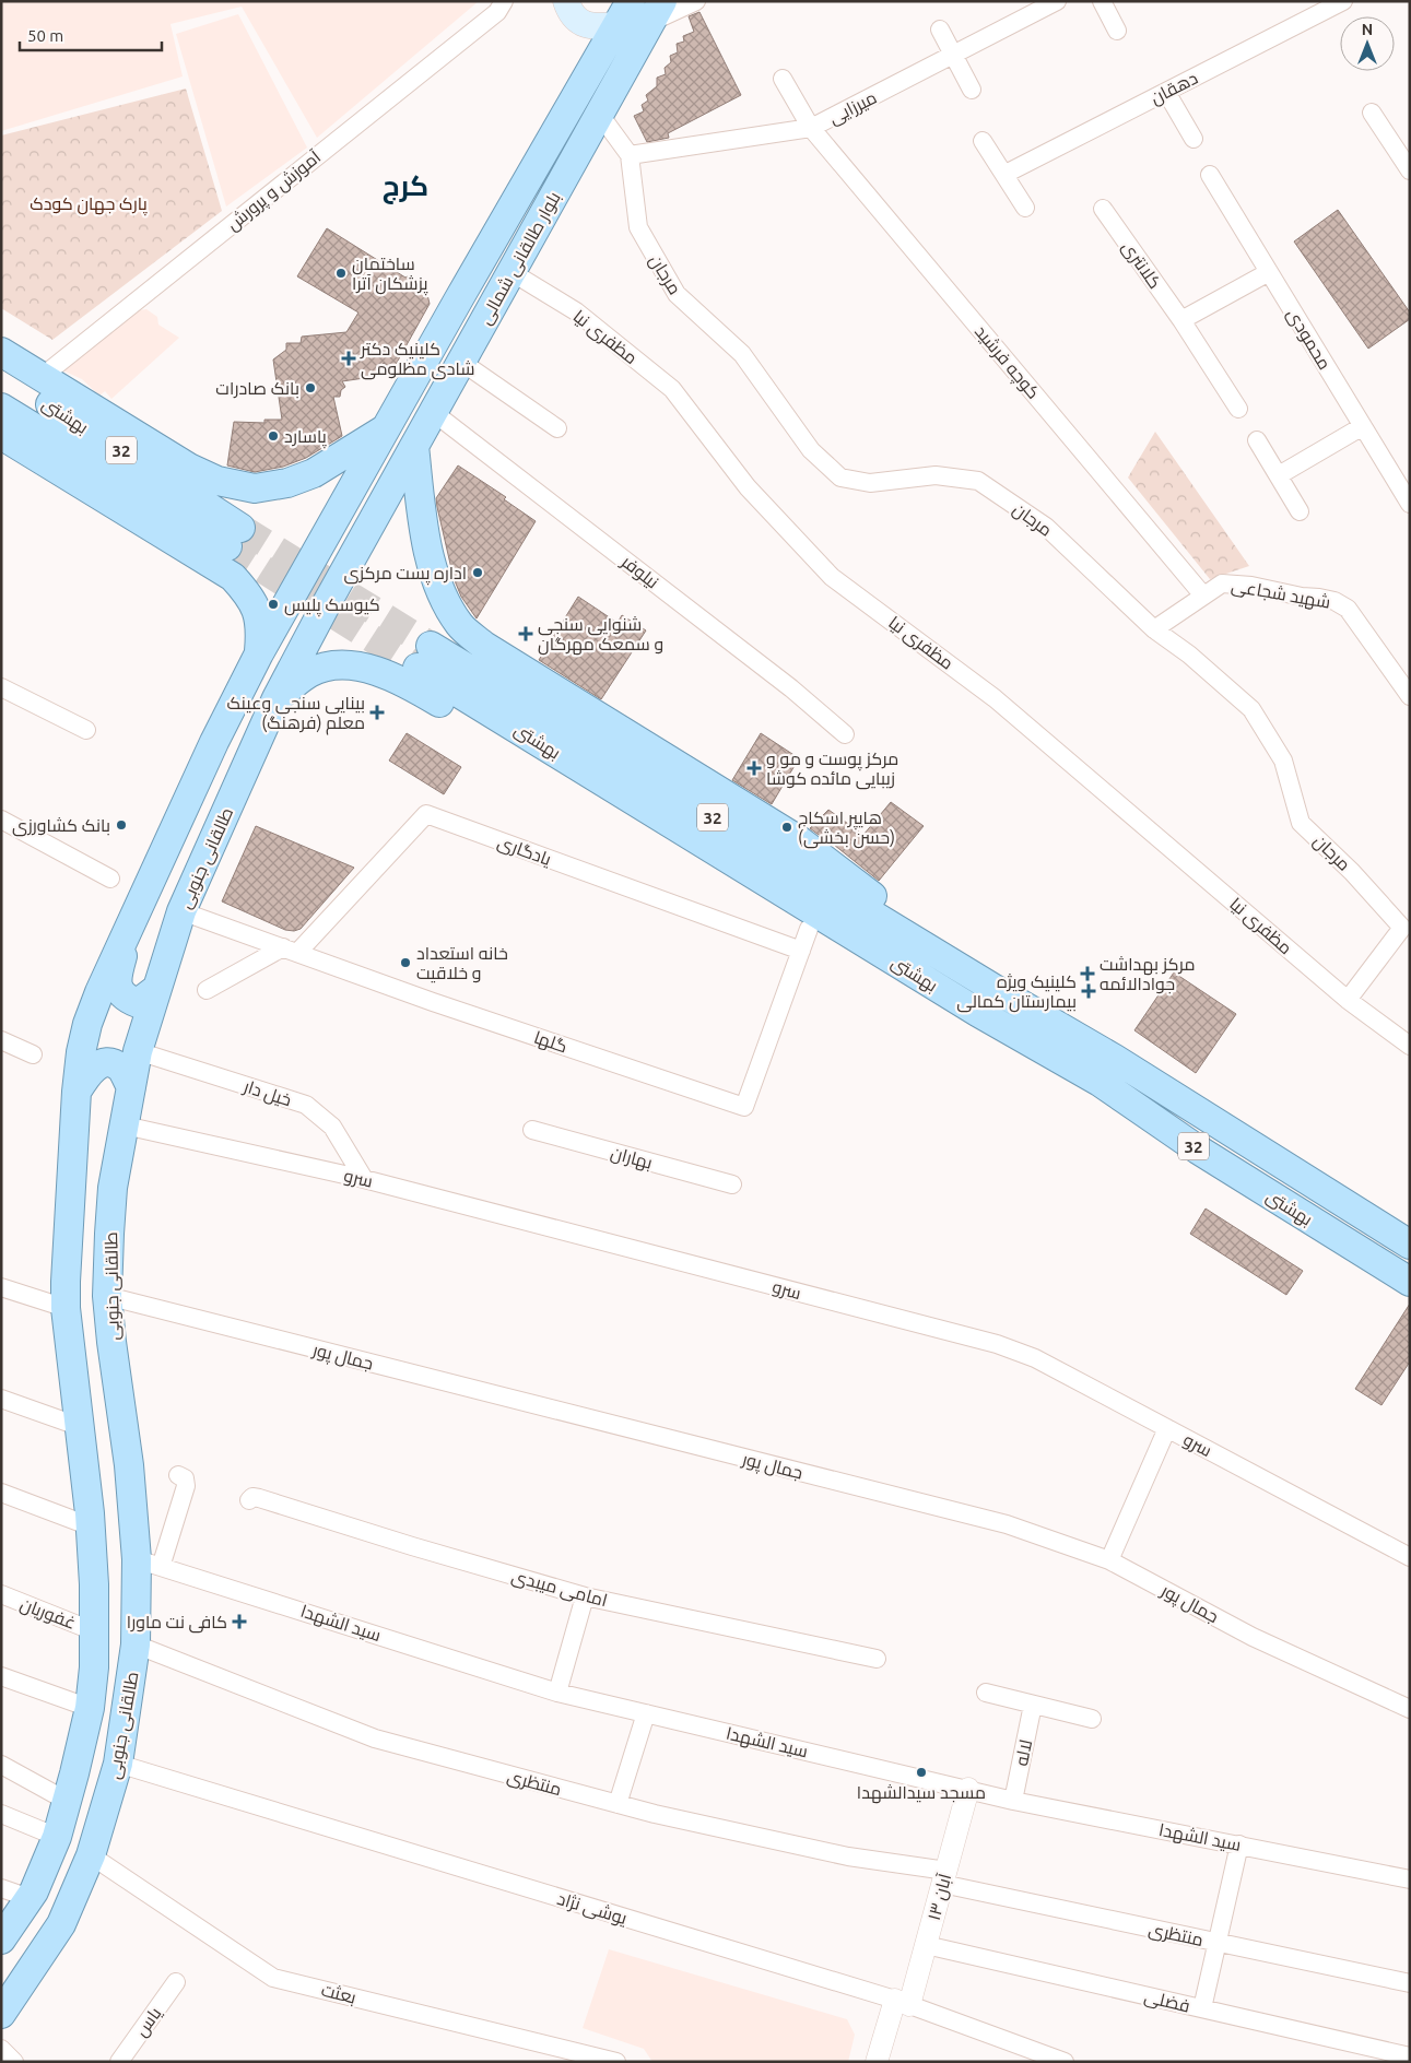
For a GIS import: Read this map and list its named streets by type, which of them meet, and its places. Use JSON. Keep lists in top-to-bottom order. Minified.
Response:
{"streets":{"main road":["بلوار طالقانی شمالی","بهشتى","32","طالقانی جنوبی"],"street":["دهقان","میرزایی","آموزش و پرورش","کلانتری","مرجان","مظفری نیا","محمودی","كوچه فرشيد","نیلوفر","شهید شجاعی","یادگاری","گلها","خیل دار","بهاران","سرو","جمال پور","امامی میبدی","غفوریان","سید الشهدا","لاله","منتظری","۱۳ آبان","یوشی نژاد","بعثت","فضلی","یاس"]},"crossings":[["میرزایی","مرجان"],["میرزایی","كوچه فرشيد"],["بلوار طالقانی شمالی","مرجان"],["بلوار طالقانی شمالی","مظفری نیا"],["بلوار طالقانی شمالی","نیلوفر"],["بلوار طالقانی شمالی","طالقانی جنوبی"],["مرجان","مظفری نیا"],["مرجان","شهید شجاعی"],["كوچه فرشيد","شهید شجاعی"],["یادگاری","گلها"],["طالقانی جنوبی","گلها"],["طالقانی جنوبی","خیل دار"],["طالقانی جنوبی","سرو"],["طالقانی جنوبی","جمال پور"],["طالقانی جنوبی","غفوریان"],["طالقانی جنوبی","سید الشهدا"],["طالقانی جنوبی","منتظری"],["طالقانی جنوبی","یوشی نژاد"],["طالقانی جنوبی","بعثت"],["خیل دار","سرو"],["سید الشهدا","لاله"],["سید الشهدا","۱۳ آبان"],["منتظری","۱۳ آبان"],["۱۳ آبان","یوشی نژاد"],["۱۳ آبان","فضلی"]],"districts":["کرج"],"parks":["پارک جهان کودک"],"places":{"other":["ساختمان پزشکان آترا","بانک صادرات","پاسارد","اداره پست مرکزی","کیوسک پلیس","بانک کشاورزی","هایپر اسکاج (حسن بخشی)","خانه استعداد و خلاقیت","مسجد سیدالشهدا"],"health":["کلینیک دکتر شادی مظلومی","شنوایی سنجی و سمعک مهرگان","بینایی سنجی وعینک معلم (فرهنگ)","مرکز پوست و مو و زیبایی مائده کوشا","مرکز بهداشت جوادالائمه","کلینیک ویژه بیمارستان کمالی","کافی نت ماورا"]},"scale_bar":"50 m","north":"top"}
